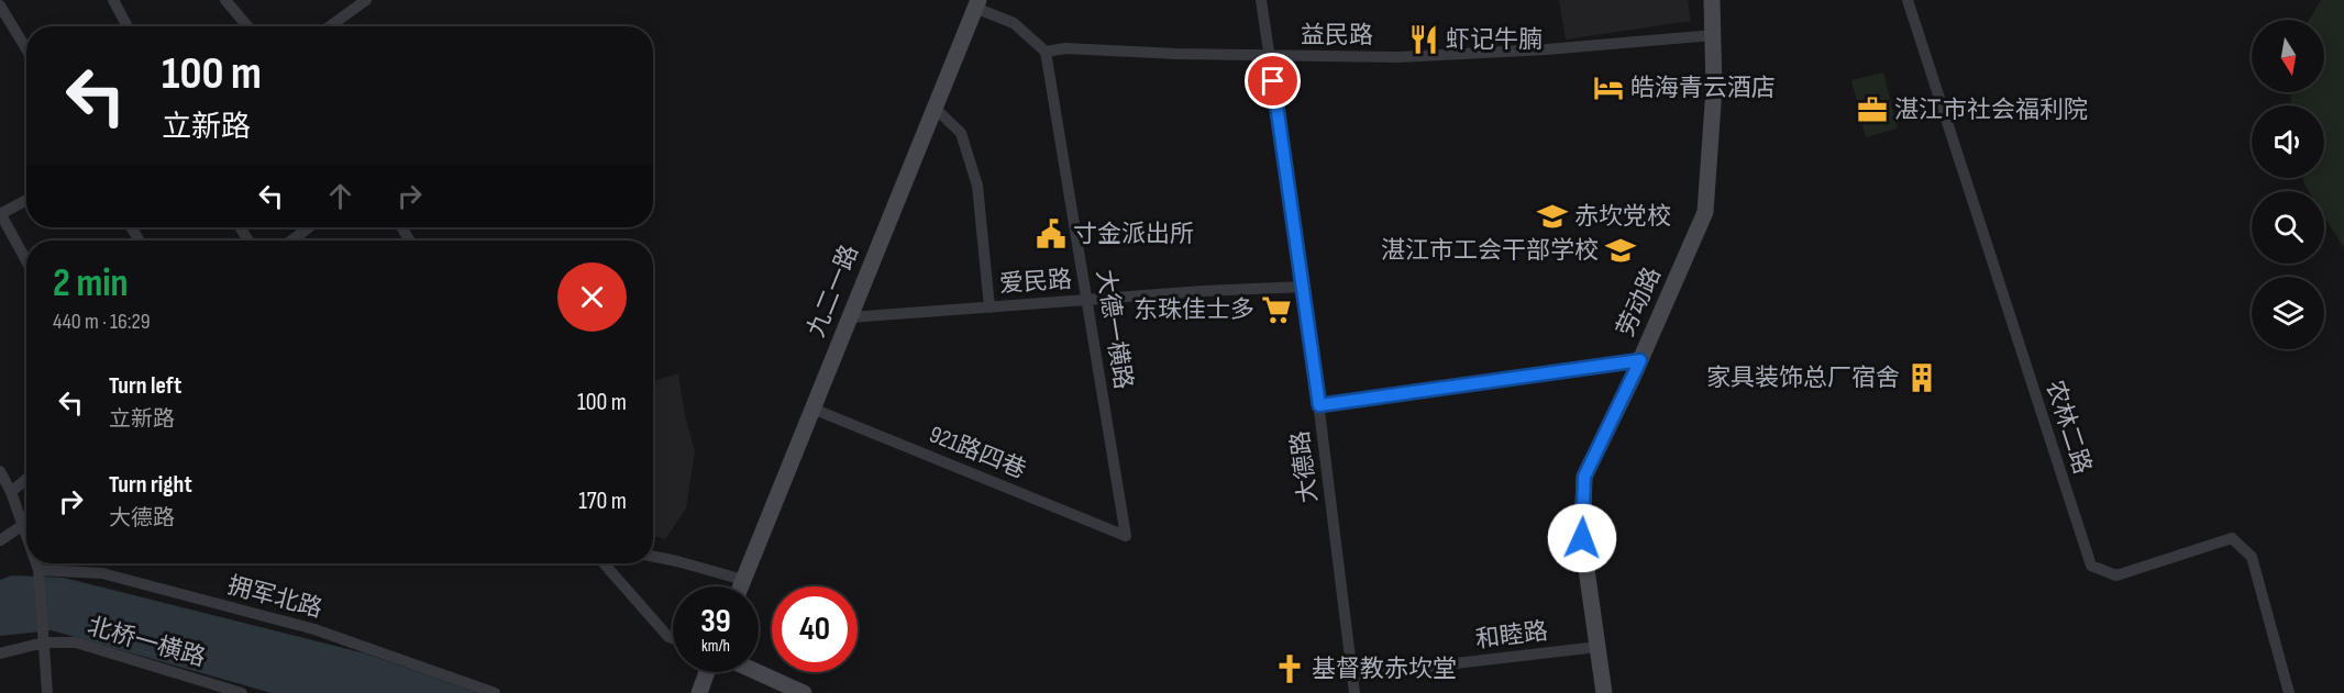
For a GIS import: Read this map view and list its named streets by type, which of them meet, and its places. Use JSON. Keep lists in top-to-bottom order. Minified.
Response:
{"streets":{"street":["益民路","爱民路","九二一路","劳动路","大德一横路","农林二路","921路四巷","大德路","拥军北路","和睦路","北桥一横路"]},"crossings":[["益民路","劳动路"],["益民路","大德一横路"],["益民路","大德路"],["爱民路","九二一路"],["爱民路","大德一横路"],["爱民路","大德路"],["九二一路","921路四巷"],["劳动路","和睦路"],["大德一横路","921路四巷"],["大德路","和睦路"]],"places":{"restaurant":["虾记牛腩"],"hotel":["皓海青云酒店"],"office":["湛江市社会福利院"],"school or university":["赤坎党校","湛江市工会干部学校"],"public building":["寸金派出所"],"supermarket":["东珠佳士多"],"building":["家具装饰总厂宿舍"],"church":["基督教赤坎堂"]},"north":"bottom","page":{"turn":["100 m","立新路"],"heading":["2 min","440 m · 16:29"],"list":[{"name":"Turn left","note":"立新路","value":"100 m"},{"name":"Turn right","note":"大德路","value":"170 m"}],"speed":"39 km/h","limit":"40"}}
